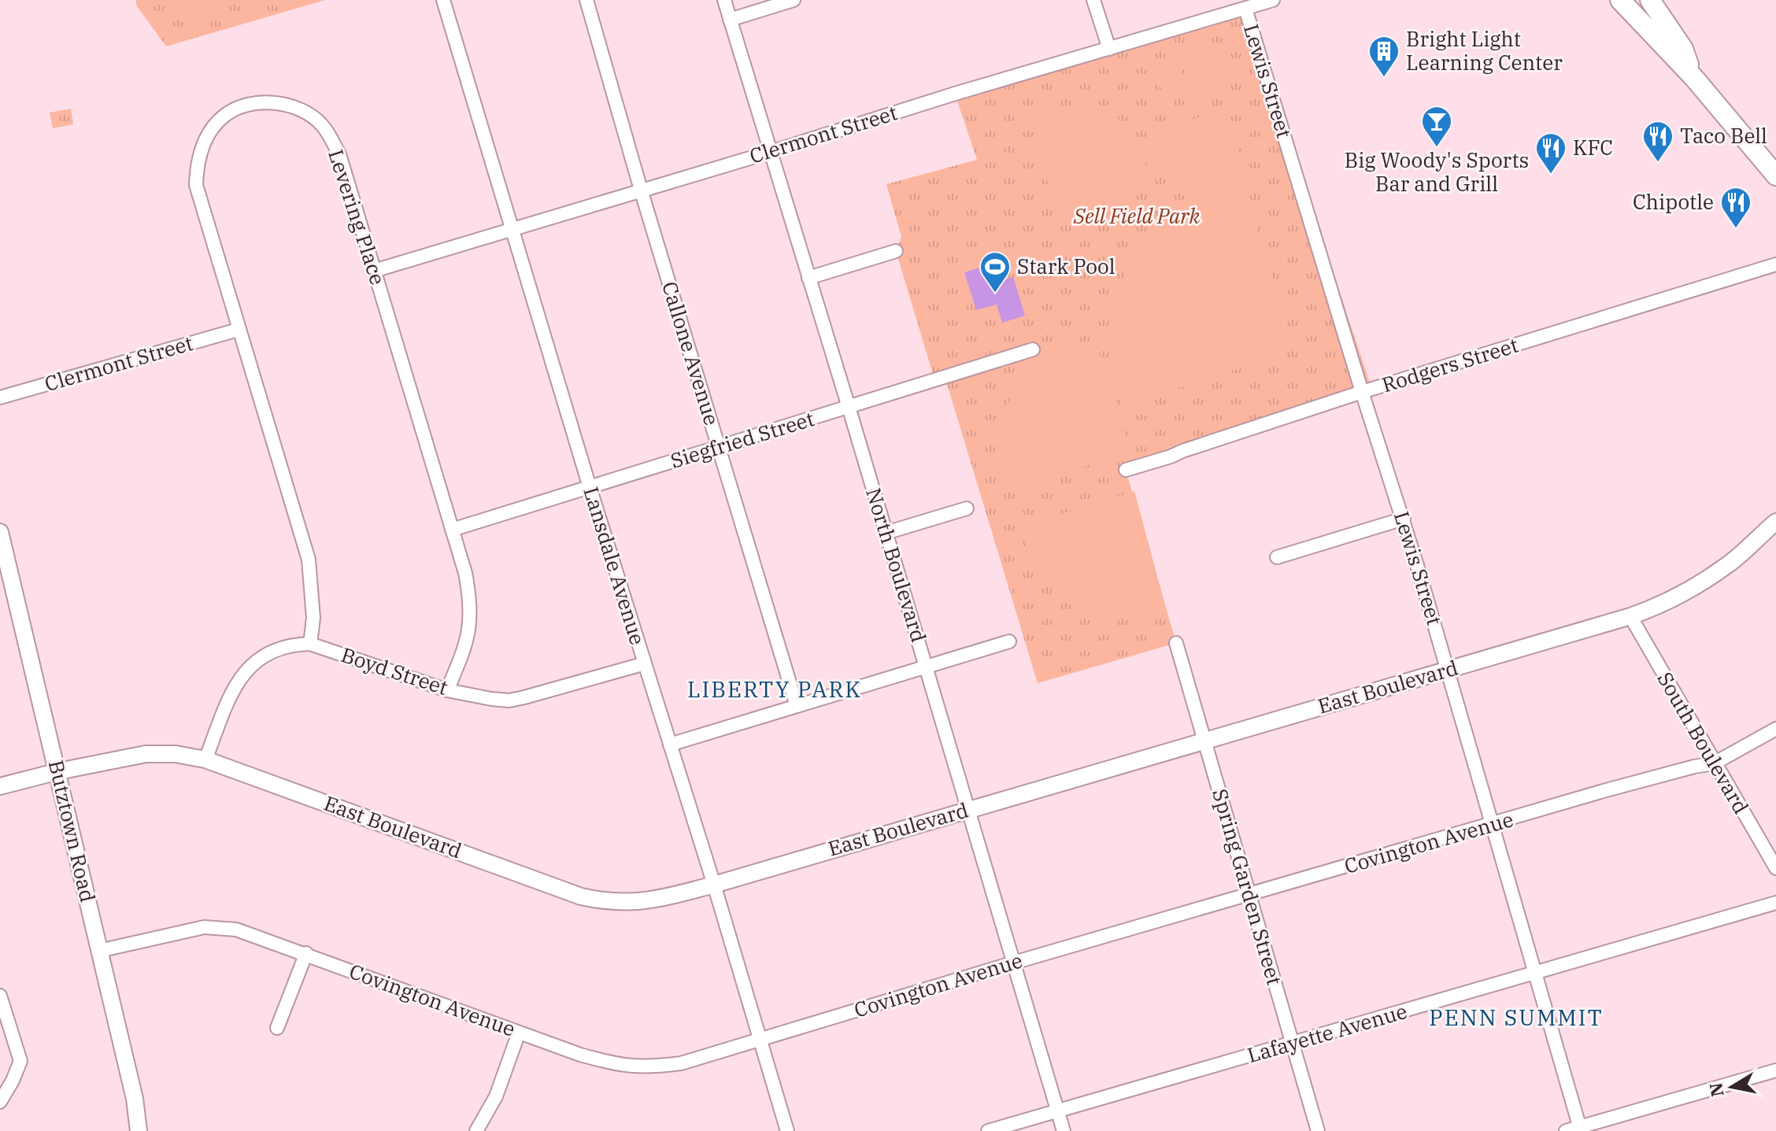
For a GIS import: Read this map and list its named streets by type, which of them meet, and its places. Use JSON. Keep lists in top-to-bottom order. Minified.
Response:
{"streets":{"street":["Lewis Street","Clermont Street","Levering Place","Callone Avenue","Rodgers Street","Siegfried Street","North Boulevard","Lansdale Avenue","Boyd Street","East Boulevard","South Boulevard","Butztown Road","Covington Avenue","Spring Garden Street","Lafayette Avenue"]},"crossings":[["Lewis Street","Clermont Street"],["Lewis Street","Rodgers Street"],["Lewis Street","East Boulevard"],["Lewis Street","Covington Avenue"],["Lewis Street","Lafayette Avenue"],["Clermont Street","Levering Place"],["Clermont Street","Callone Avenue"],["Clermont Street","North Boulevard"],["Clermont Street","Lansdale Avenue"],["Levering Place","Siegfried Street"],["Levering Place","Boyd Street"],["Callone Avenue","Siegfried Street"],["Siegfried Street","North Boulevard"],["Siegfried Street","Lansdale Avenue"],["North Boulevard","East Boulevard"],["North Boulevard","Covington Avenue"],["North Boulevard","Lafayette Avenue"],["Lansdale Avenue","Boyd Street"],["Lansdale Avenue","East Boulevard"],["Lansdale Avenue","Covington Avenue"],["Boyd Street","East Boulevard"],["East Boulevard","South Boulevard"],["East Boulevard","Butztown Road"],["East Boulevard","Spring Garden Street"],["South Boulevard","Covington Avenue"],["Butztown Road","Covington Avenue"],["Covington Avenue","Spring Garden Street"],["Spring Garden Street","Lafayette Avenue"]],"districts":["LIBERTY PARK","PENN SUMMIT"],"parks":["Sell Field Park"],"places":{"building":["Bright Light Learning Center"],"bar":["Big Woody's Sports Bar and Grill"],"restaurant":["Taco Bell","KFC","Chipotle"],"sports":["Stark Pool"]},"north":"left"}
